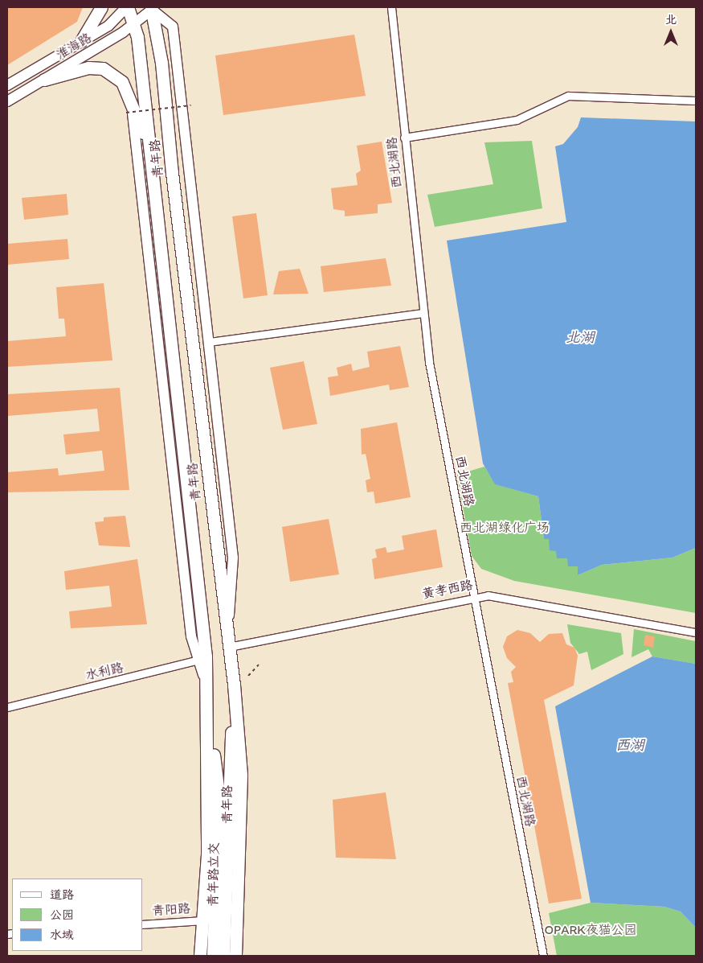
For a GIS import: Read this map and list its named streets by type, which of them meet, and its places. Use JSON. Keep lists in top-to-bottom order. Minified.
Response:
{"streets":{"main road":["淮海路","青年路","青年路立交"],"street":["西北湖路","黄孝西路","水利路","青阳路"]},"crossings":[["淮海路","青年路"],["青年路","黄孝西路"],["青年路","水利路"],["青年路","青阳路"],["西北湖路","黄孝西路"]],"water":["北湖","西湖"],"parks":["西北湖绿化广场","OPARK夜猫公园"],"legend":["道路","公园","水域"],"north":"top"}
